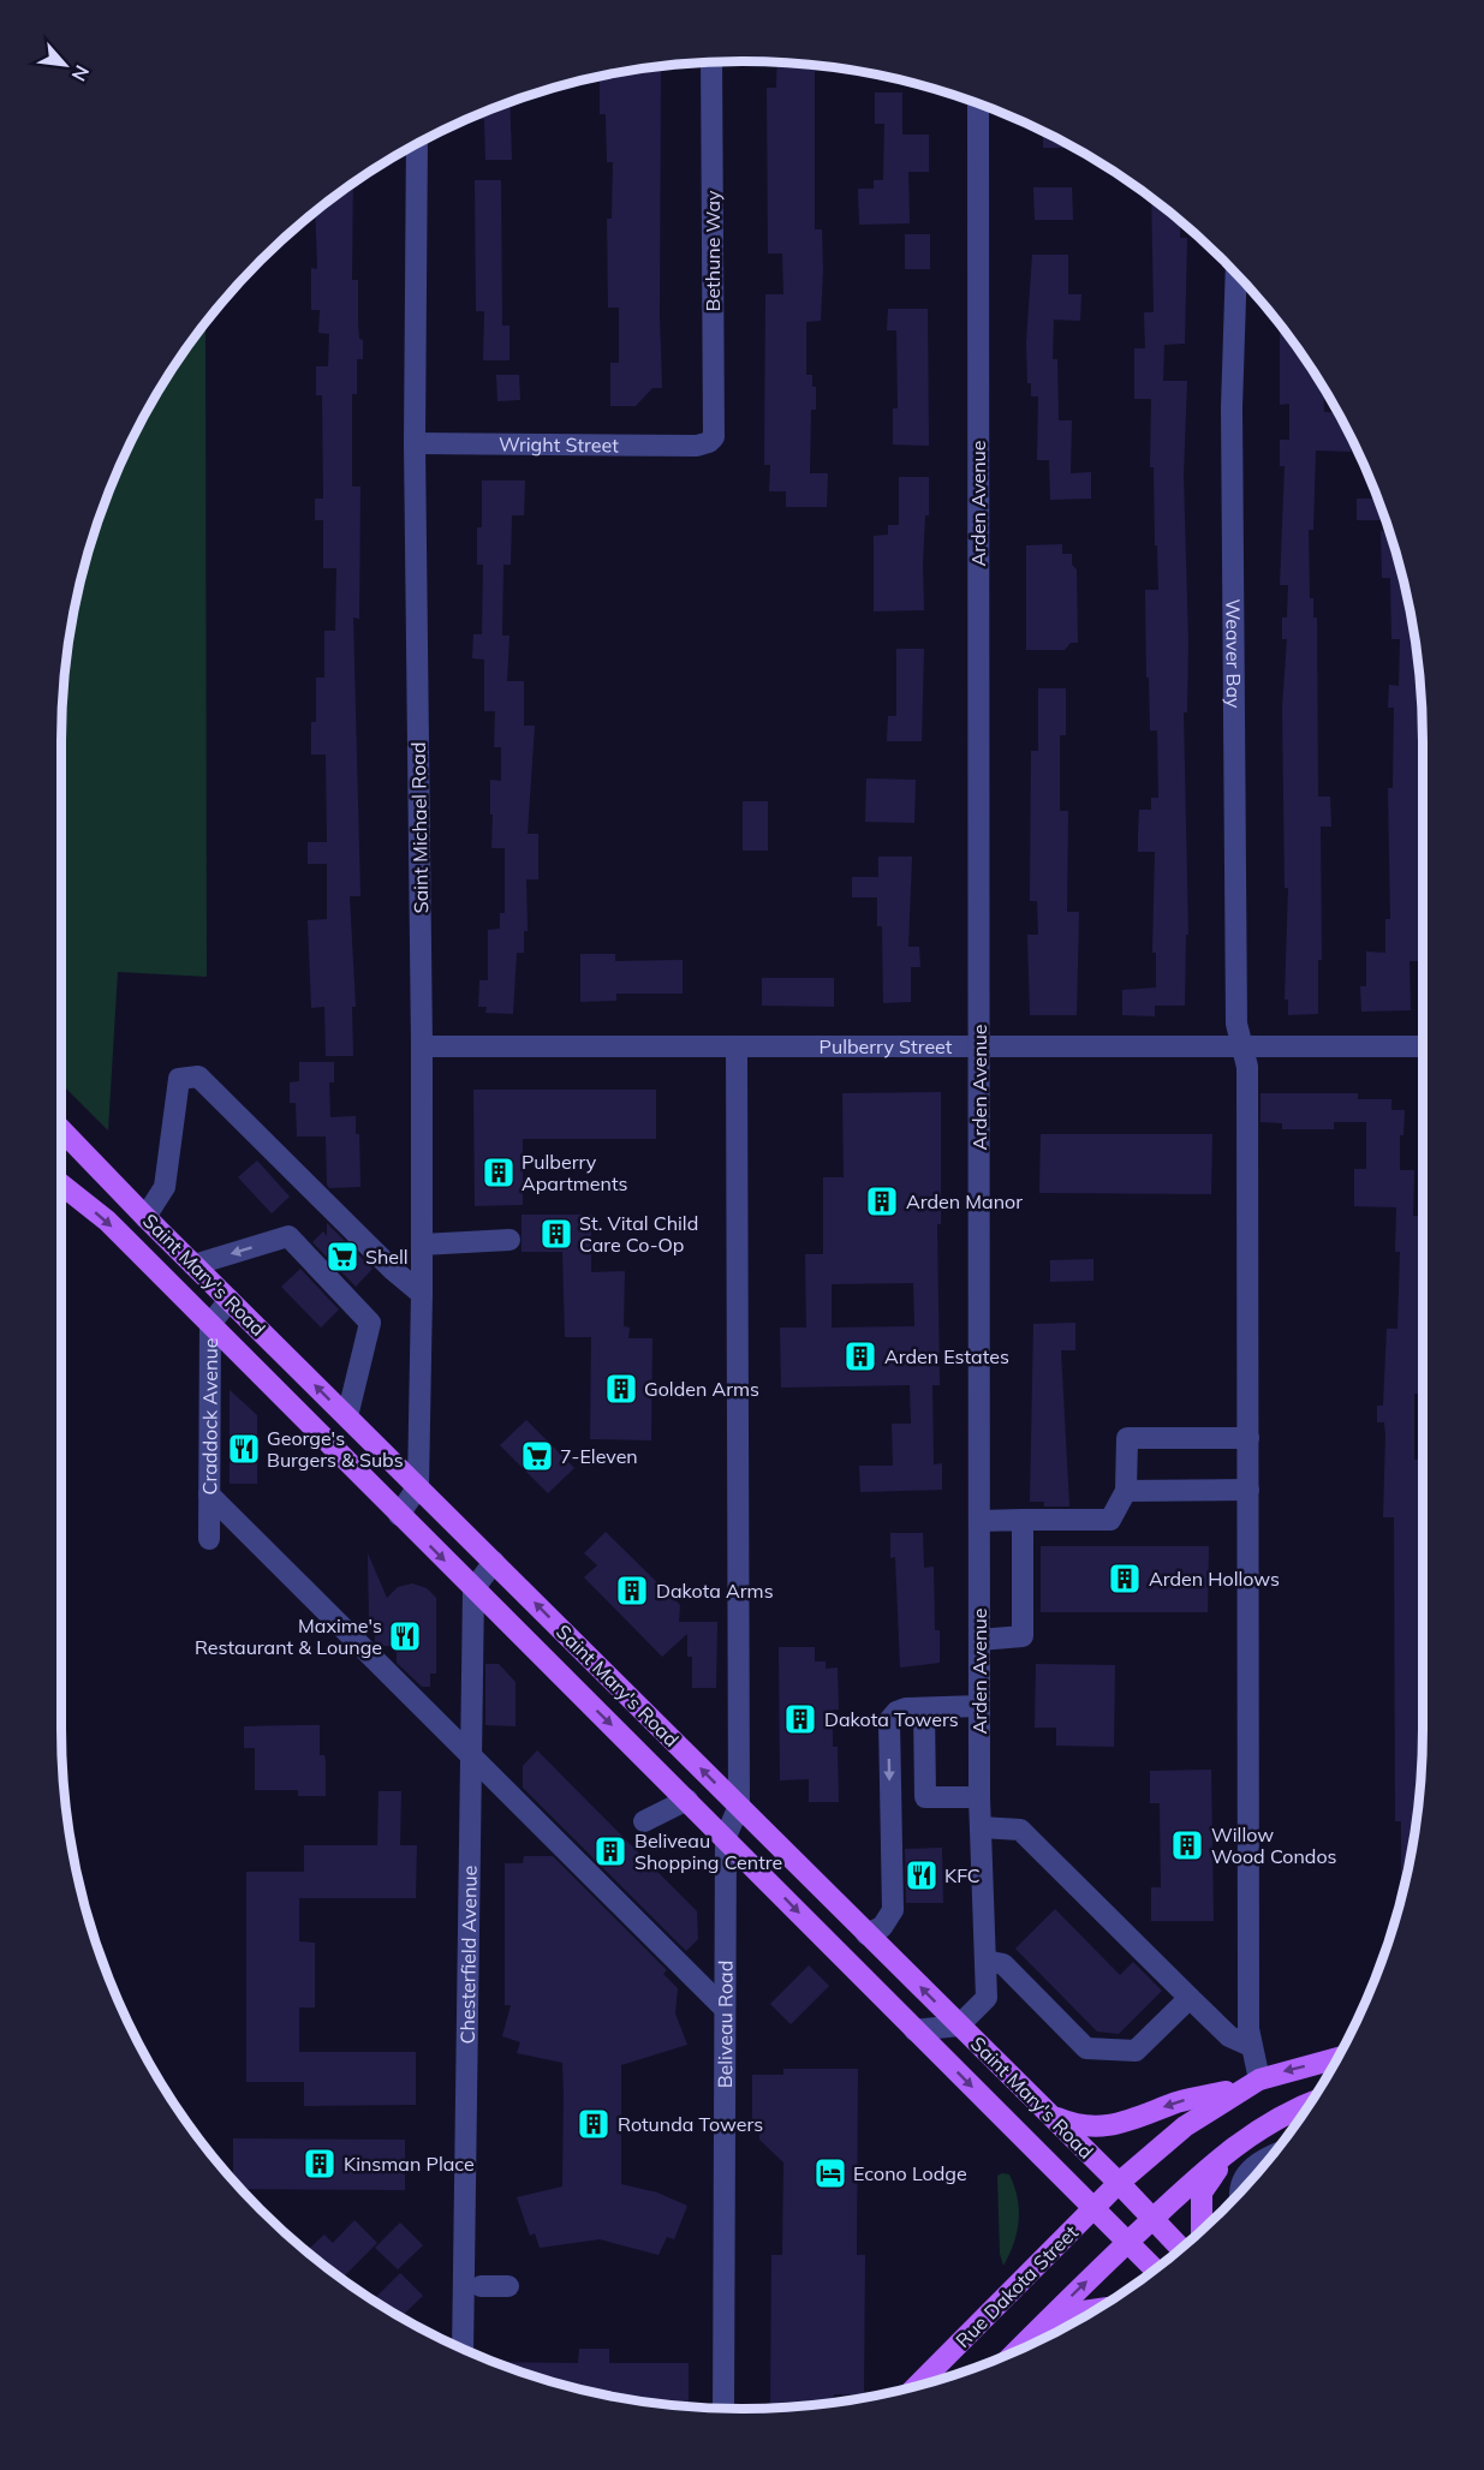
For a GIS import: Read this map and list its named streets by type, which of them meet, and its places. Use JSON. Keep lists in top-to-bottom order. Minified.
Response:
{"streets":{"main road":["Saint Mary's Road","Rue Dakota Street"],"street":["Bethune Way","Wright Street","Arden Avenue","Weaver Bay","Saint Michael Road","Pulberry Street","Craddock Avenue","Chesterfield Avenue","Beliveau Road"]},"crossings":[["Bethune Way","Wright Street"],["Wright Street","Saint Michael Road"],["Arden Avenue","Pulberry Street"],["Arden Avenue","Saint Mary's Road"],["Weaver Bay","Pulberry Street"],["Weaver Bay","Rue Dakota Street"],["Saint Michael Road","Pulberry Street"],["Saint Michael Road","Saint Mary's Road"],["Saint Mary's Road","Craddock Avenue"],["Saint Mary's Road","Chesterfield Avenue"],["Saint Mary's Road","Beliveau Road"],["Saint Mary's Road","Rue Dakota Street"]],"places":{"building":["Pulberry Apartments","Arden Manor","St. Vital Child Care Co-Op","Arden Estates","Golden Arms","Arden Hollows","Dakota Arms","Dakota Towers","Willow Wood Condos","Beliveau Shopping Centre","Rotunda Towers","Kinsman Place"],"supermarket":["Shell","7-Eleven"],"restaurant":["George's Burgers & Subs","Maxime's Restaurant & Lounge","KFC"],"hotel":["Econo Lodge"]},"north":"bottom right"}
